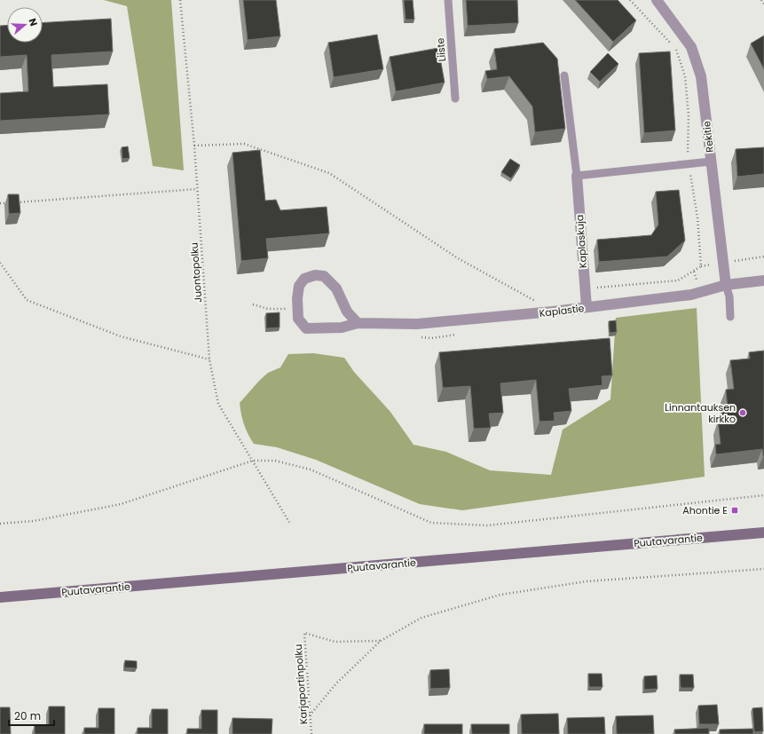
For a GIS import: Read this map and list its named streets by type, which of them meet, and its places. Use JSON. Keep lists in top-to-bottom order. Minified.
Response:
{"streets":{"main road":["Puutavarantie"],"street":["Rekitie","Kaplaskuja","Kaplastie"],"lane":["Liiste"],"path":["Juontopolku","Karjaportinpolku"]},"crossings":[["Rekitie","Kaplastie"],["Kaplaskuja","Kaplastie"]],"places":{"other":["Linnantauksen kirkko"],"transit":["Ahontie E"]},"scale_bar":"20 m","north":"right"}
